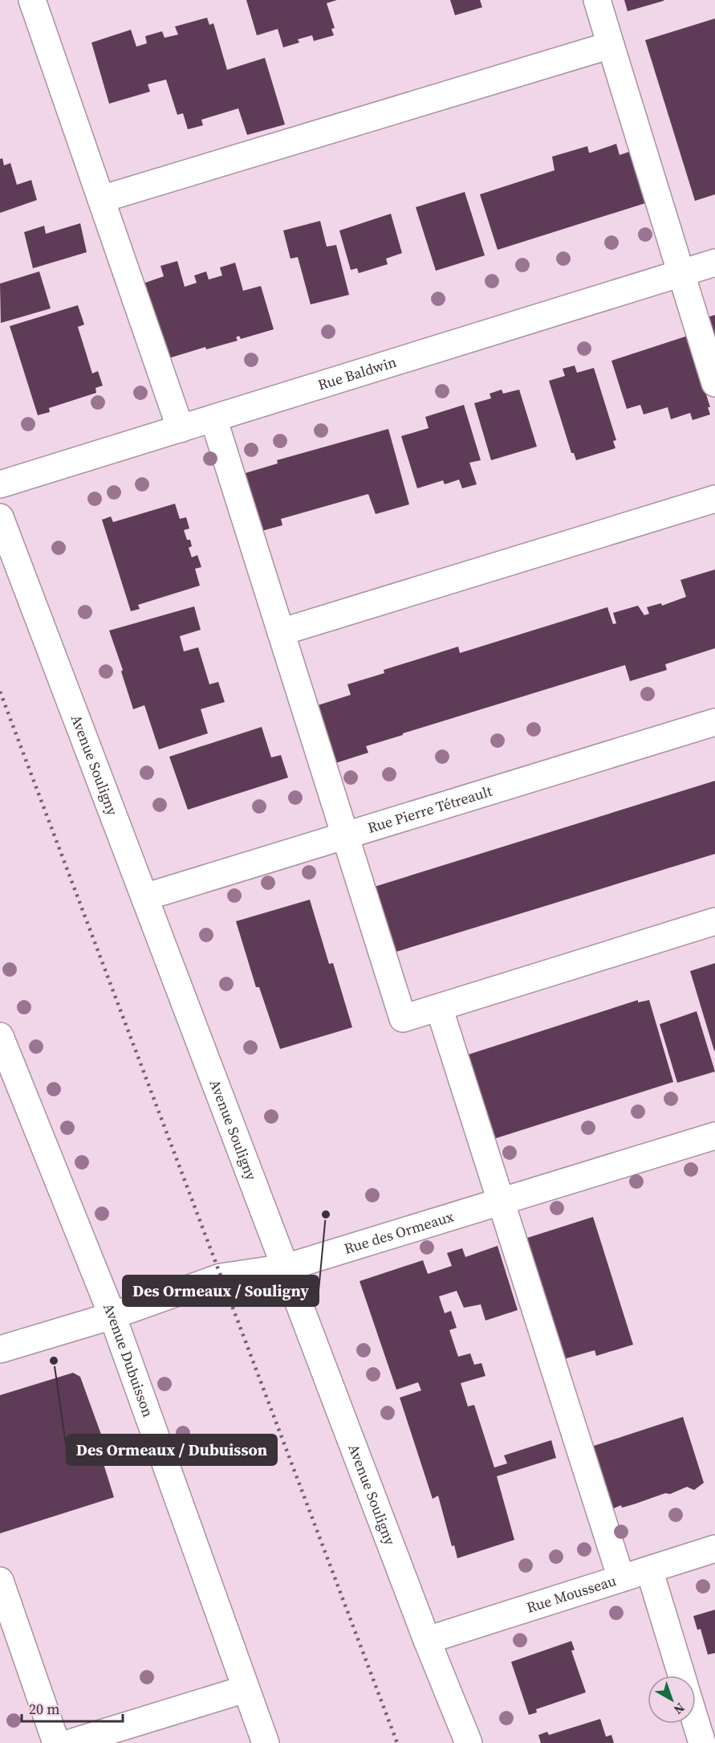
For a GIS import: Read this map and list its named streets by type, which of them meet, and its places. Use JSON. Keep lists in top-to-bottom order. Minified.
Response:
{"streets":{"street":["Rue Baldwin","Avenue Souligny","Rue Pierre Tétreault","Rue des Ormeaux","Avenue Dubuisson","Rue Mousseau"]},"crossings":[["Avenue Souligny","Rue Pierre Tétreault"],["Avenue Souligny","Rue des Ormeaux"],["Avenue Souligny","Rue Mousseau"],["Rue des Ormeaux","Avenue Dubuisson"]],"places":["Des Ormeaux / Souligny","Des Ormeaux / Dubuisson"],"scale_bar":"20 m","north":"bottom right"}
